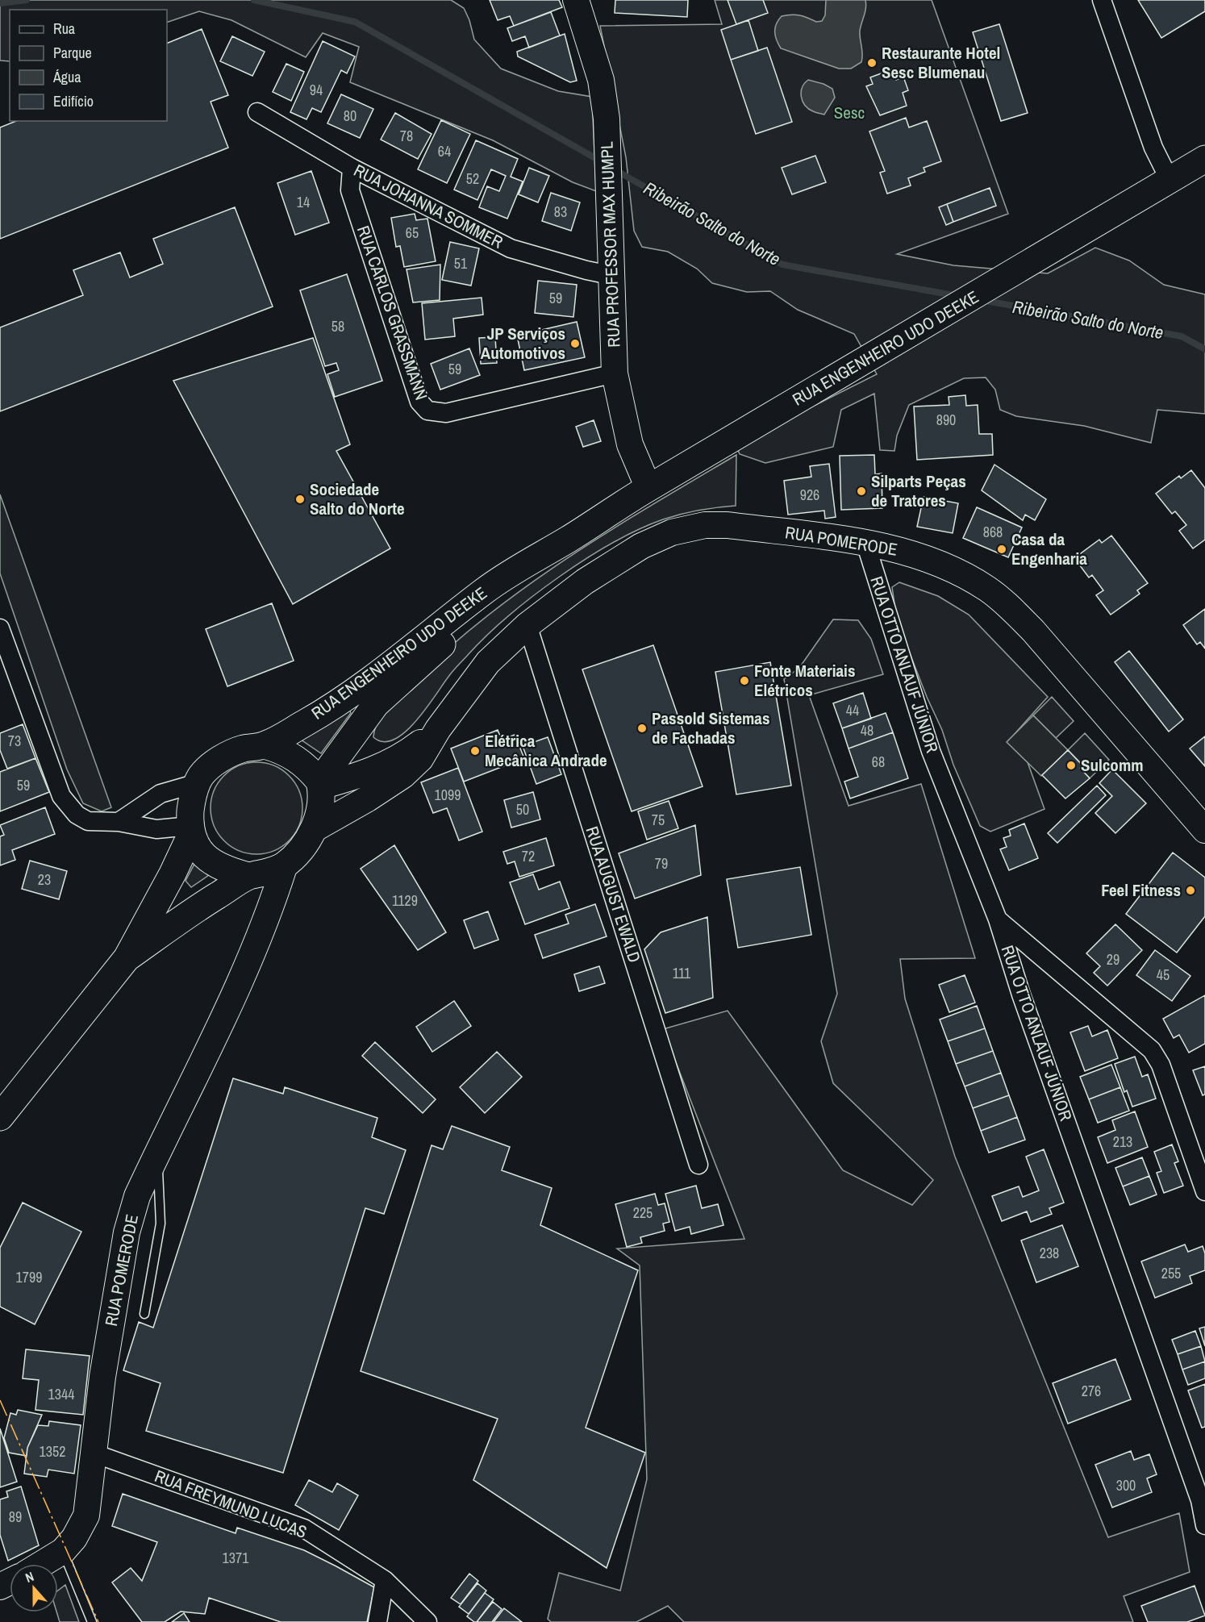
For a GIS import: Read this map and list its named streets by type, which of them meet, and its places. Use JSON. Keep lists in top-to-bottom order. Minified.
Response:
{"streets":{"main road":["RUA ENGENHEIRO UDO DEEKE"],"street":["RUA JOHANNA SOMMER","RUA PROFESSOR MAX HUMPL","RUA CARLOS GRASSMANN","RUA POMERODE","RUA OTTO ANLAUF JÚNIOR","RUA AUGUST EWALD","RUA FREYMUND LUCAS"]},"crossings":[["RUA JOHANNA SOMMER","RUA PROFESSOR MAX HUMPL"],["RUA JOHANNA SOMMER","RUA CARLOS GRASSMANN"],["RUA PROFESSOR MAX HUMPL","RUA CARLOS GRASSMANN"],["RUA PROFESSOR MAX HUMPL","RUA ENGENHEIRO UDO DEEKE"],["RUA ENGENHEIRO UDO DEEKE","RUA POMERODE"],["RUA POMERODE","RUA OTTO ANLAUF JÚNIOR"],["RUA POMERODE","RUA AUGUST EWALD"],["RUA POMERODE","RUA FREYMUND LUCAS"]],"water":["Ribeirão Salto do Norte"],"parks":["Sesc"],"places":["Restaurante Hotel Sesc Blumenau","JP Serviços Automotivos","Silparts Peças de Tratores","Sociedade Salto do Norte","Casa da Engenharia","Fonte Materiais Elétricos","Passold Sistemas de Fachadas","Elétrica Mecânica Andrade","Sulcomm","Feel Fitness"],"house_numbers":["94","80","78","64","52","14","83","65","51","59","58","59","890","926","868","44","48","73","68","59","1099","50","75","72","79","23","1129","29","111","45","213","225","238","255","1799","276","1344","1352","300","89","1371"],"legend":["Rua","Parque","Água","Edifício"],"north":"top"}
